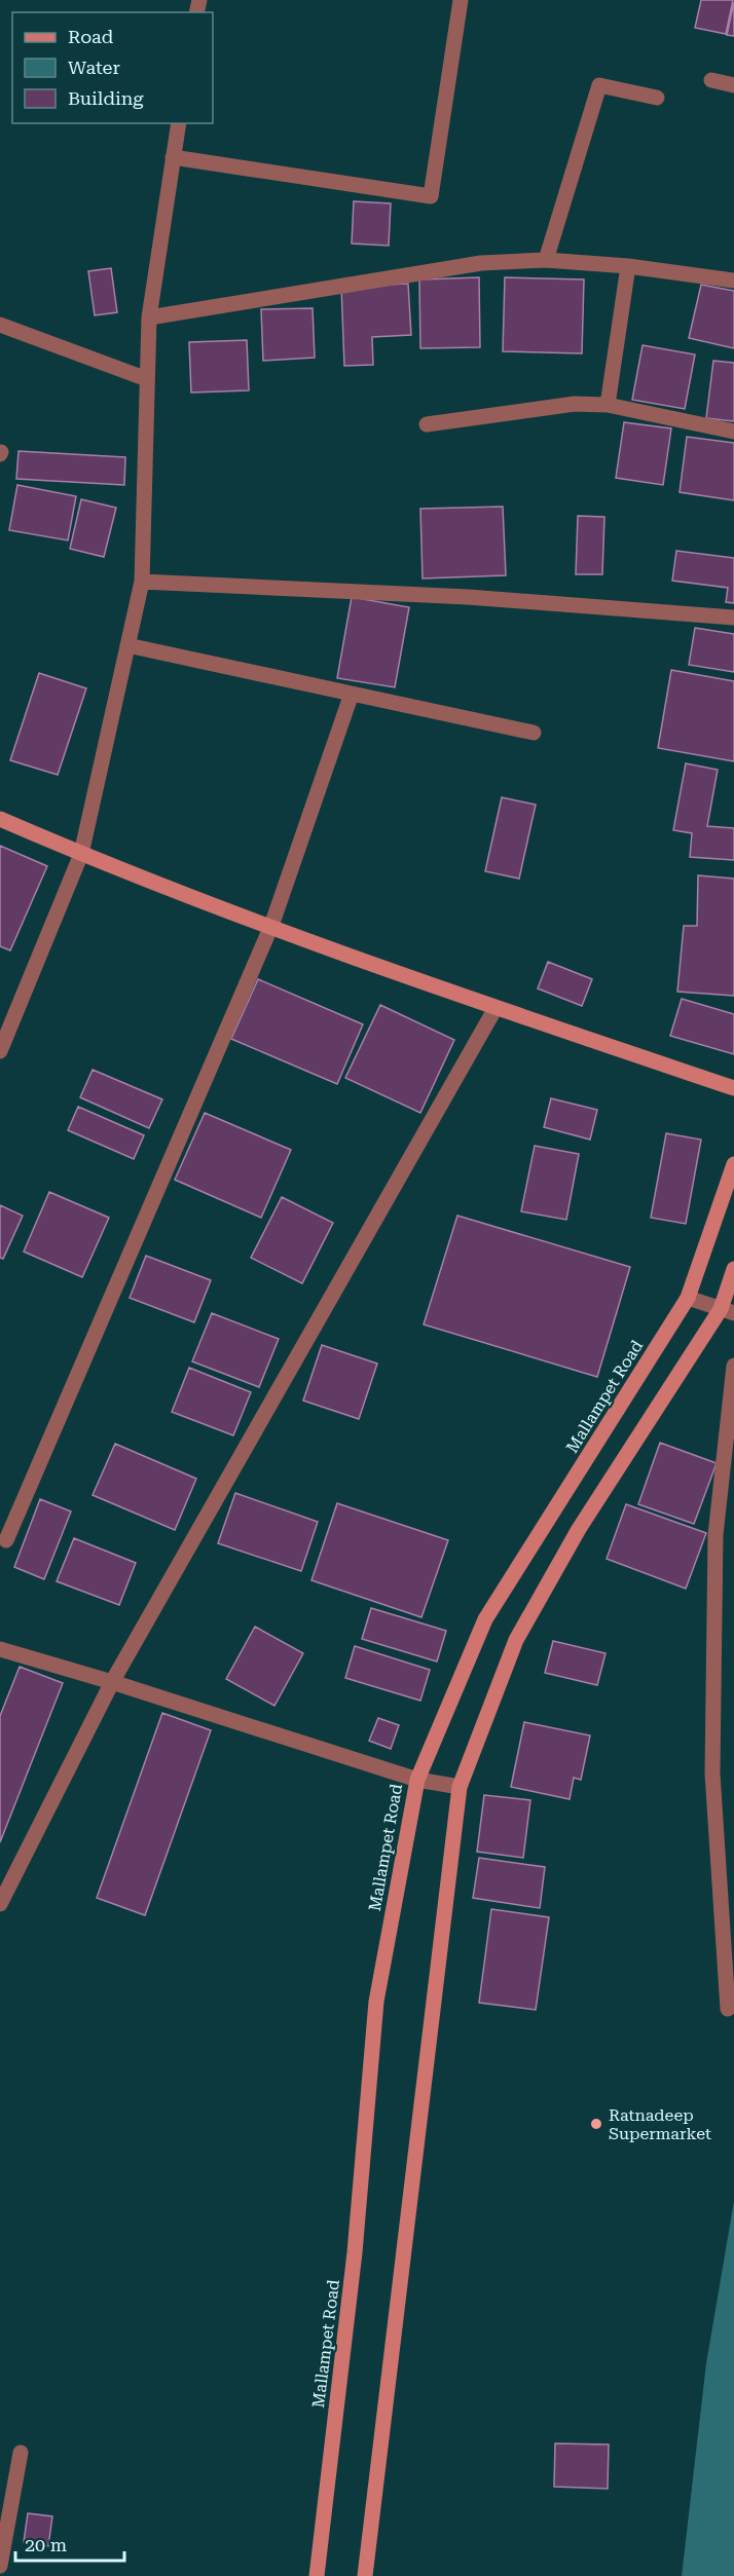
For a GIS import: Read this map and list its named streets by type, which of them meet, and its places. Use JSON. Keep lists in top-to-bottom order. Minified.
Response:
{"streets":{"main road":["Mallampet Road"]},"places":["Ratnadeep Supermarket"],"legend":["Road","Water","Building"],"scale_bar":"20 m"}
